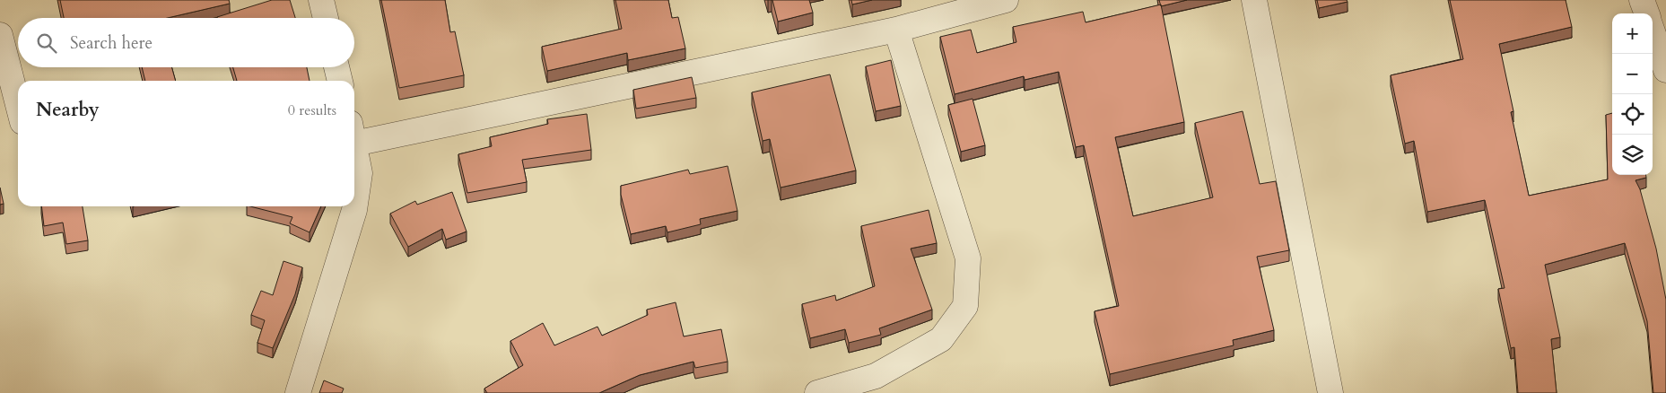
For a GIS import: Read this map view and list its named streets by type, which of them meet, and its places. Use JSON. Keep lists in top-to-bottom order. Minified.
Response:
{"page":{"map_buttons":["+","−"],"search":"Search here","heading":["Nearby","0 results"]}}
